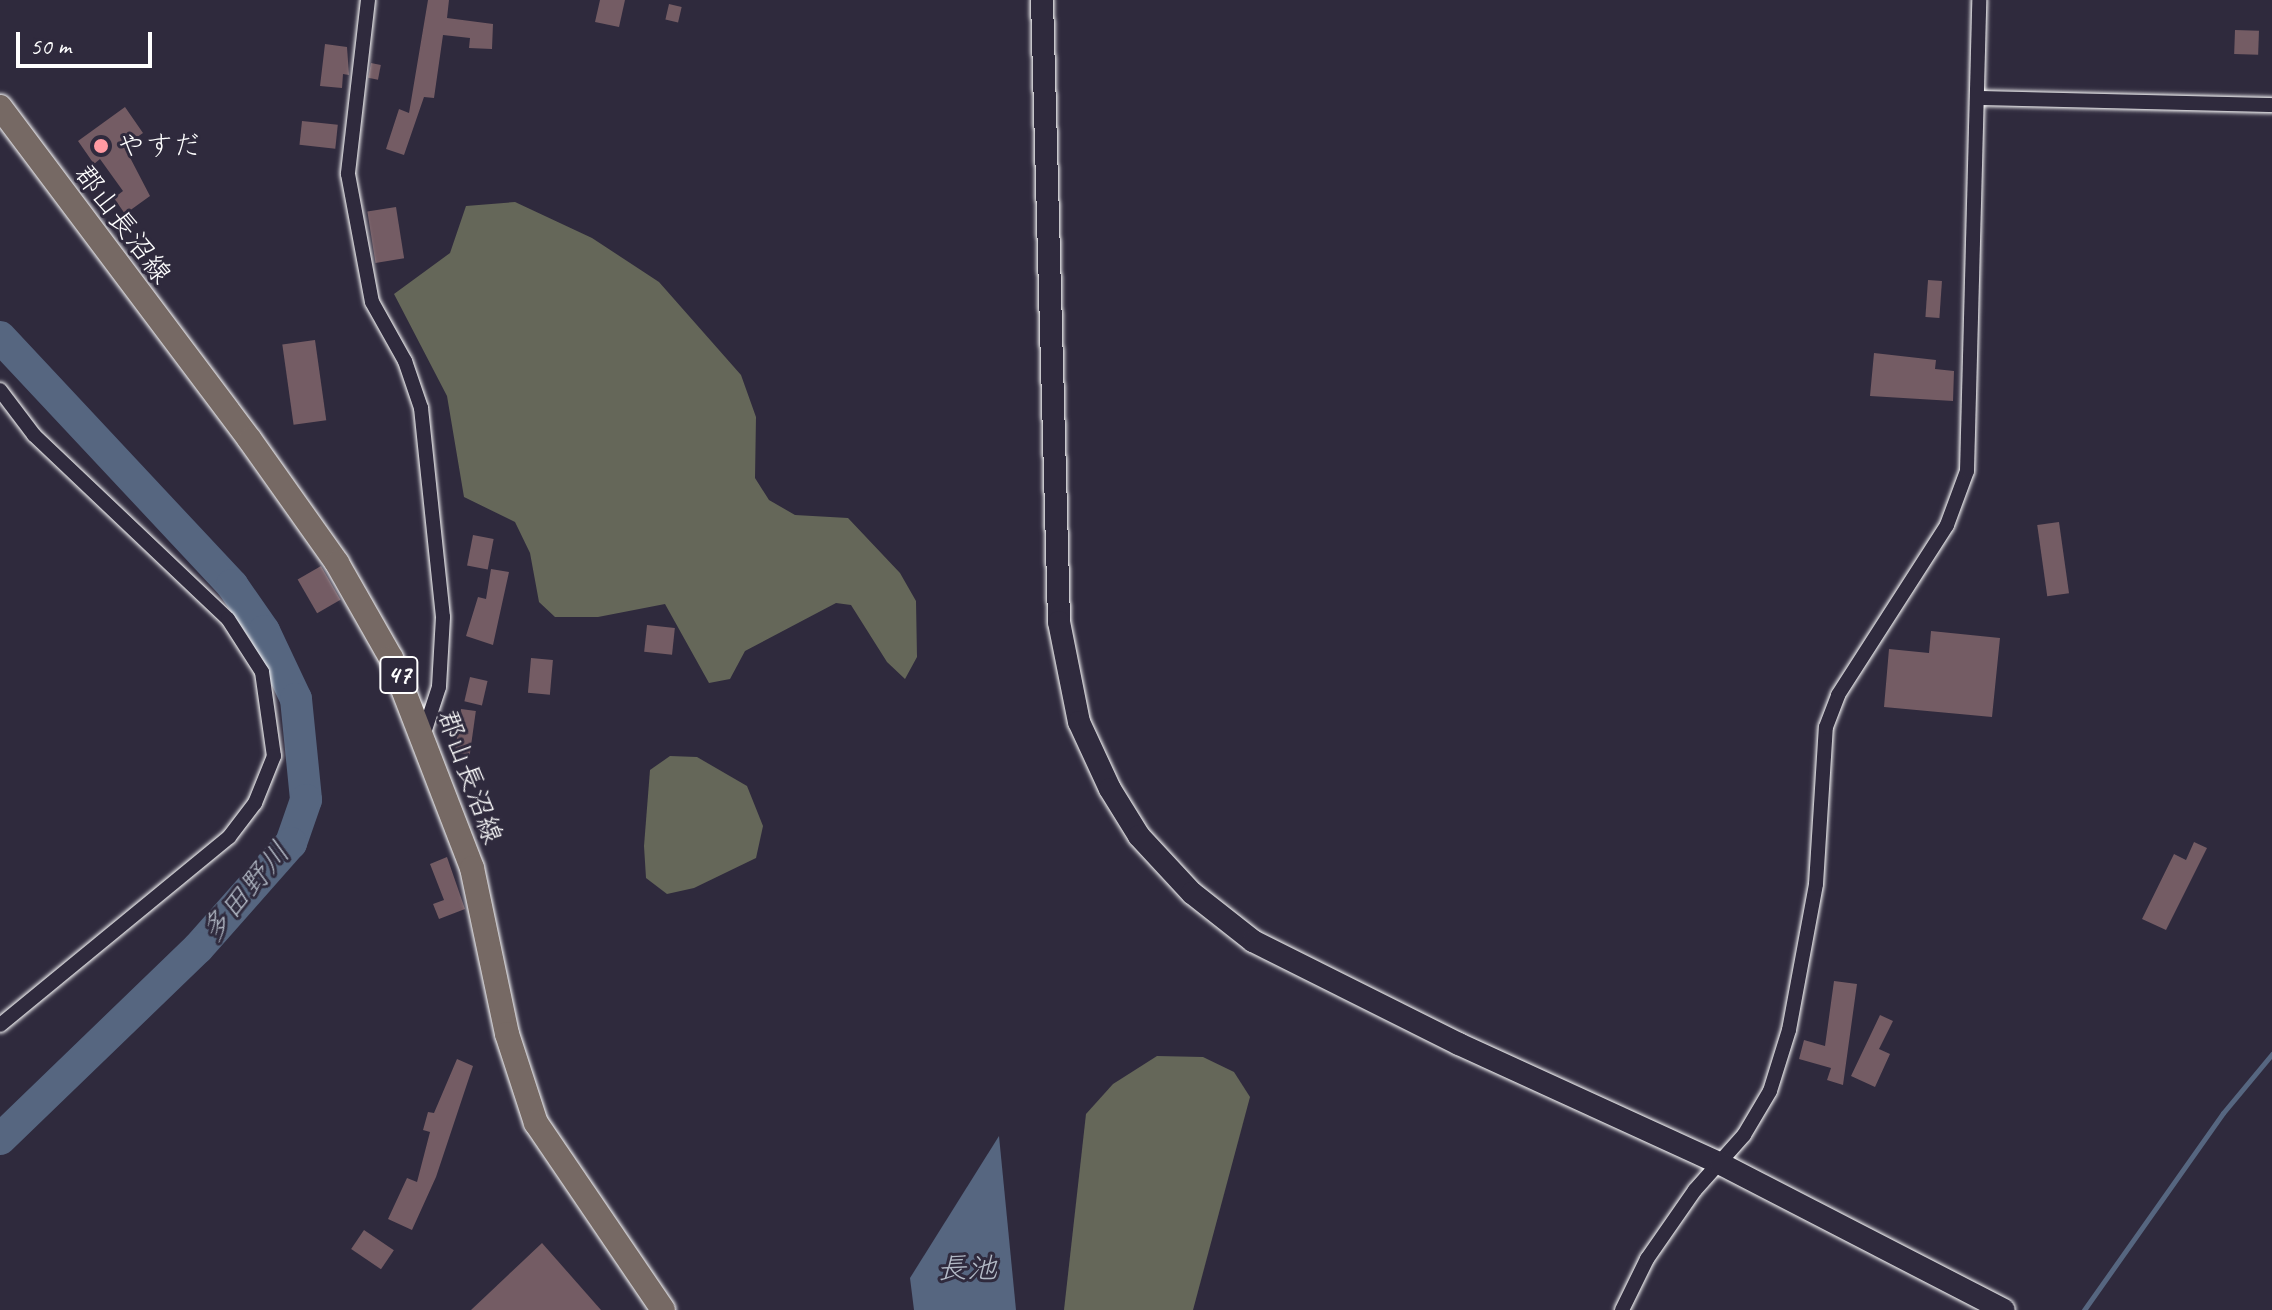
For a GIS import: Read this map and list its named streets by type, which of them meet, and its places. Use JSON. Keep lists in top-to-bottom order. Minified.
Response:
{"streets":{"main road":["郡山長沼線","47"]},"water":["多田野川","長池"],"places":["やすだ"],"scale_bar":"50 m"}
